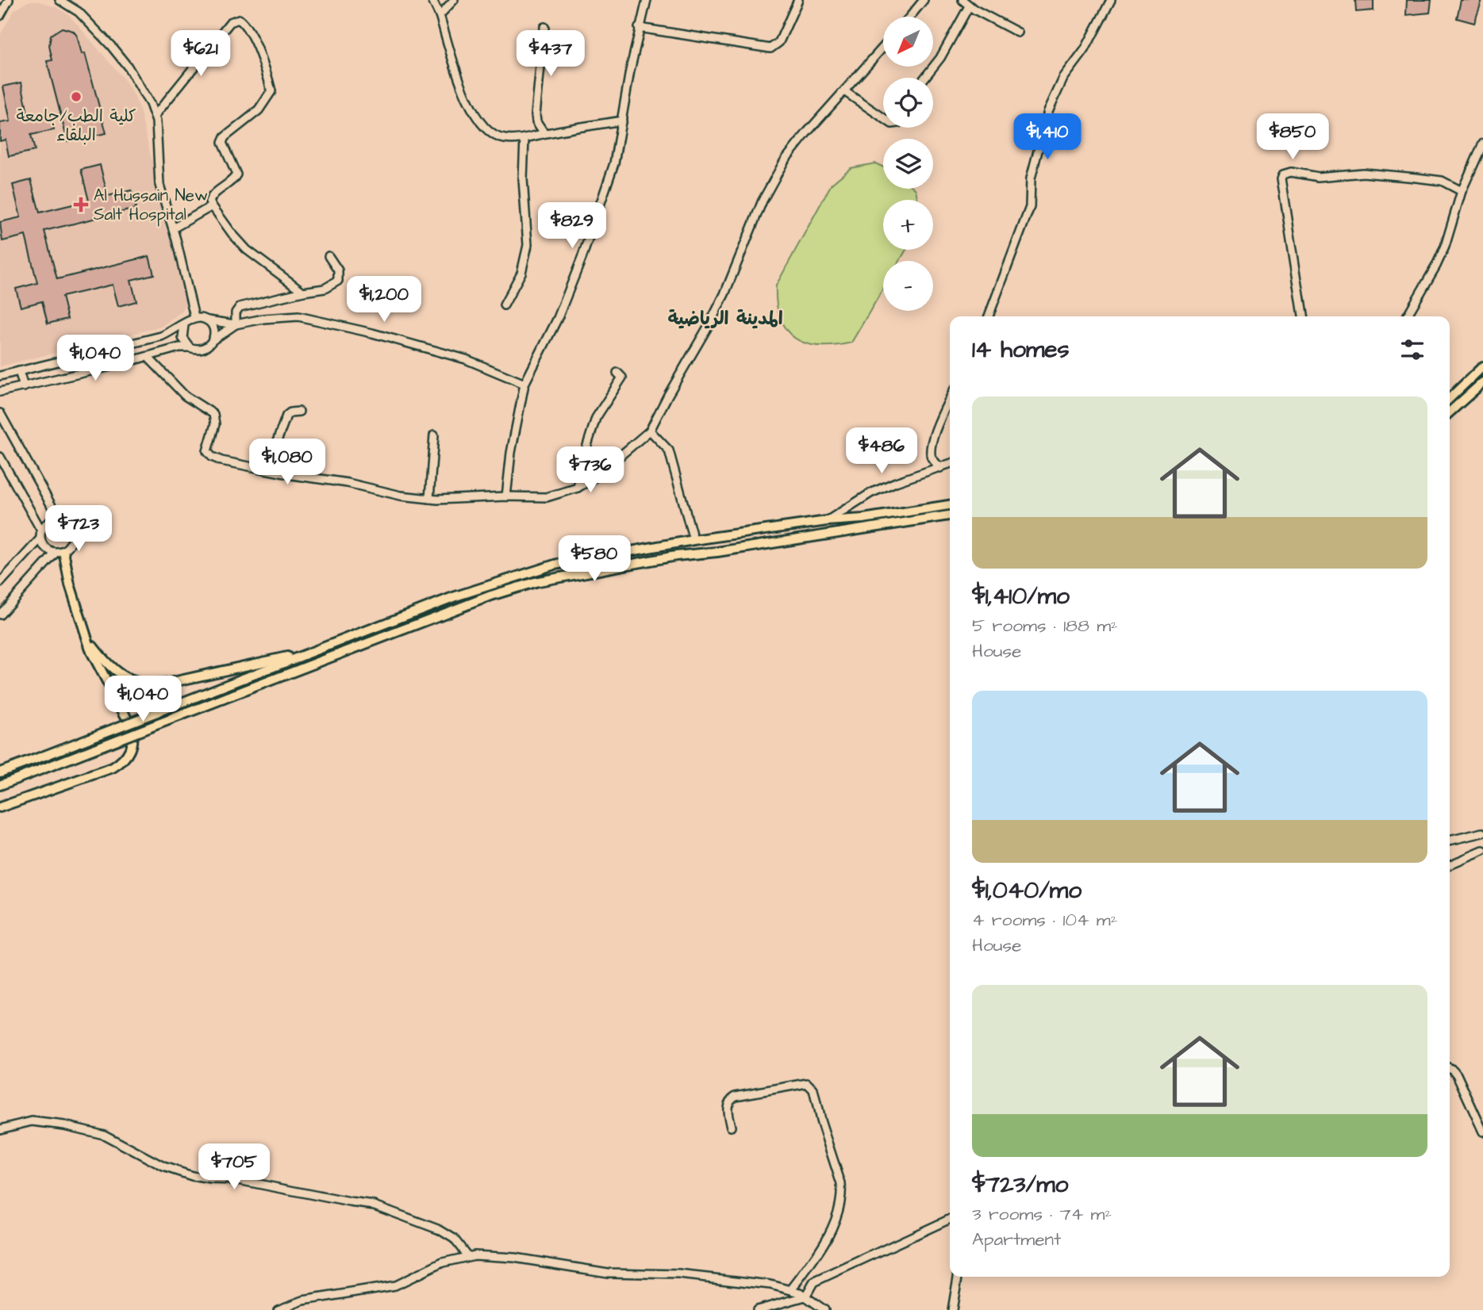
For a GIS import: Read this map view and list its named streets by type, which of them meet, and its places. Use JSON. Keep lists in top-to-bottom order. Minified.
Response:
{"districts":["المدينة الرياضية"],"places":{"other":["كلية الطب/جامعة البلقاء"],"health":["Al Hussain New Salt Hospital"]},"north":"bottom left","page":{"map_buttons":["+","−"],"price":["$621","$437","$1,410","$850","$829","$1,200","$1,040","$486","$1,080","$736","$723","$580","$1,040","$705"],"heading":"14 homes","list":[{"name":"$1,410/mo","note":"5 rooms · 188 m² · House"},{"name":"$1,040/mo","note":"4 rooms · 104 m² · House"},{"name":"$723/mo","note":"3 rooms · 74 m² · Apartment"}]}}
